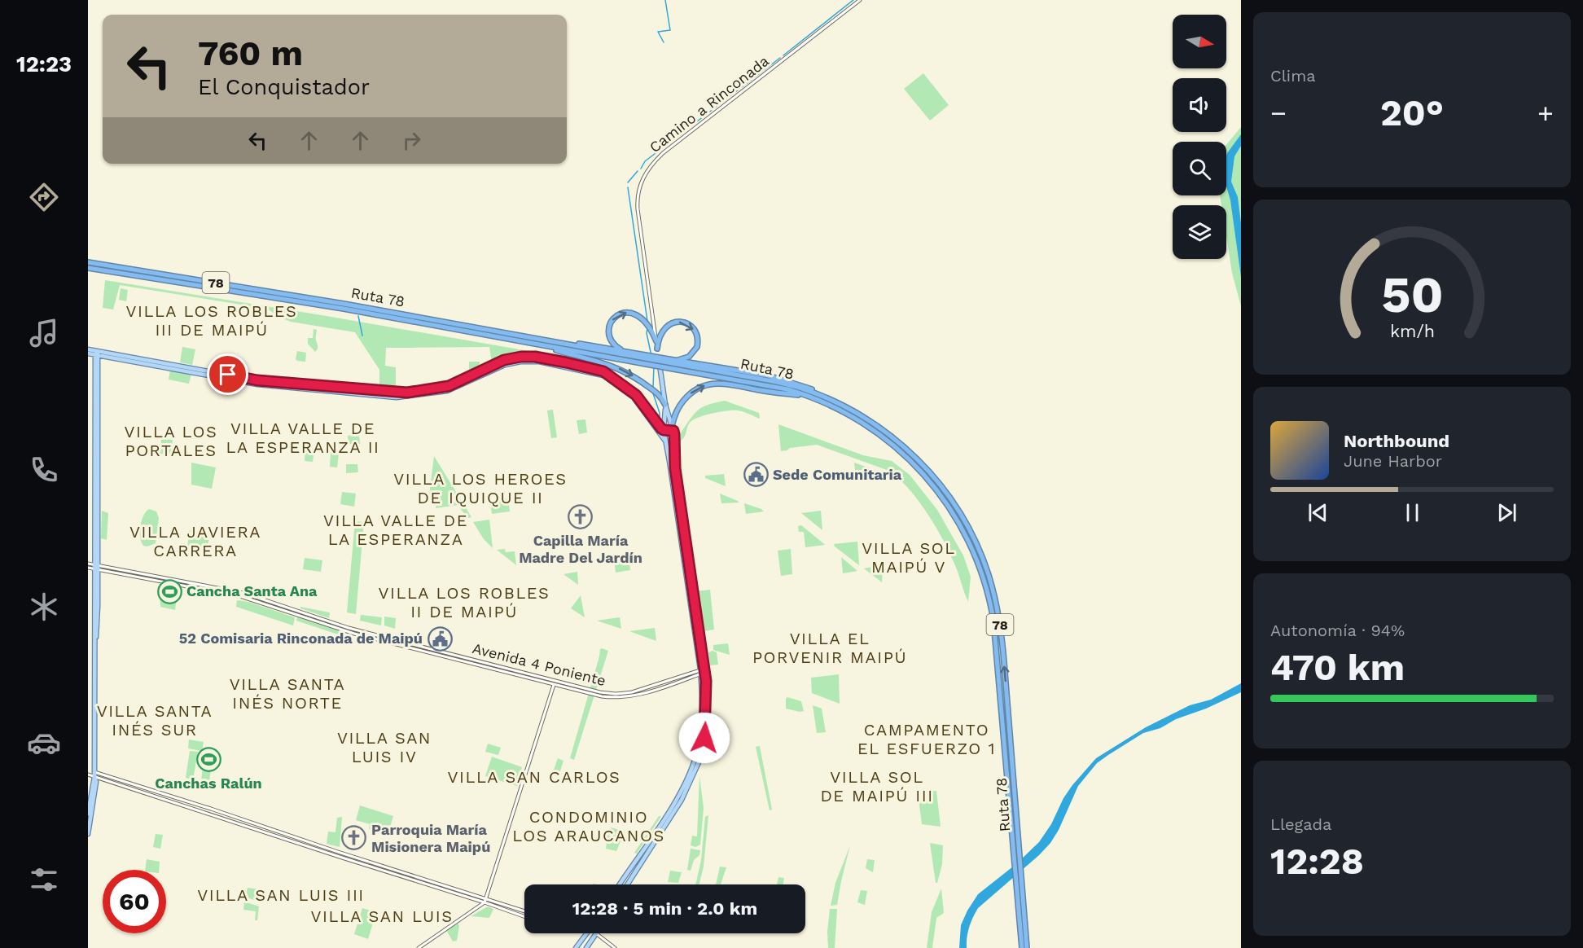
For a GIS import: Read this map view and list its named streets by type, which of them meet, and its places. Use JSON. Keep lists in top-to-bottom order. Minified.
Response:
{"streets":{"highway":["78","Ruta 78"],"main road":["Camino a Rinconada"],"street":["Avenida 4 Poniente"]},"crossings":[["Camino a Rinconada","Avenida 4 Poniente"]],"districts":["VILLA LOS ROBLES III DE MAIPÚ","VILLA VALLE DE LA ESPERANZA II","VILLA LOS PORTALES","VILLA LOS HEROES DE IQUIQUE II","VILLA VALLE DE LA ESPERANZA","VILLA JAVIERA CARRERA","VILLA SOL MAIPÚ V","VILLA LOS ROBLES II DE MAIPÚ","VILLA EL PORVENIR MAIPÚ","VILLA SANTA INÉS NORTE","VILLA SANTA INÉS SUR","CAMPAMENTO EL ESFUERZO 1","VILLA SAN LUIS IV","VILLA SAN CARLOS","VILLA SOL DE MAIPÚ III","CONDOMINIO LOS ARAUCANOS","VILLA SAN LUIS III","VILLA SAN LUIS"],"places":{"public building":["Sede Comunitaria","52 Comisaria Rinconada de Maipú"],"church":["Capilla María Madre Del Jardín","Parroquia María Misionera Maipú"],"sports":["Cancha Santa Ana","Canchas Ralún"]},"north":"right","page":{"tabs":"12:23","tile":["Clima",["Autonomía · 94%","470 km"],["Llegada","12:28"]],"turn":["760 m","El Conquistador"],"heat":["−","20°","+"],"song":["Northbound","June Harbor"],"limit":"60","trip":"12:28 · 5 min · 2.0 km","gauge":["50","km/h"]}}
